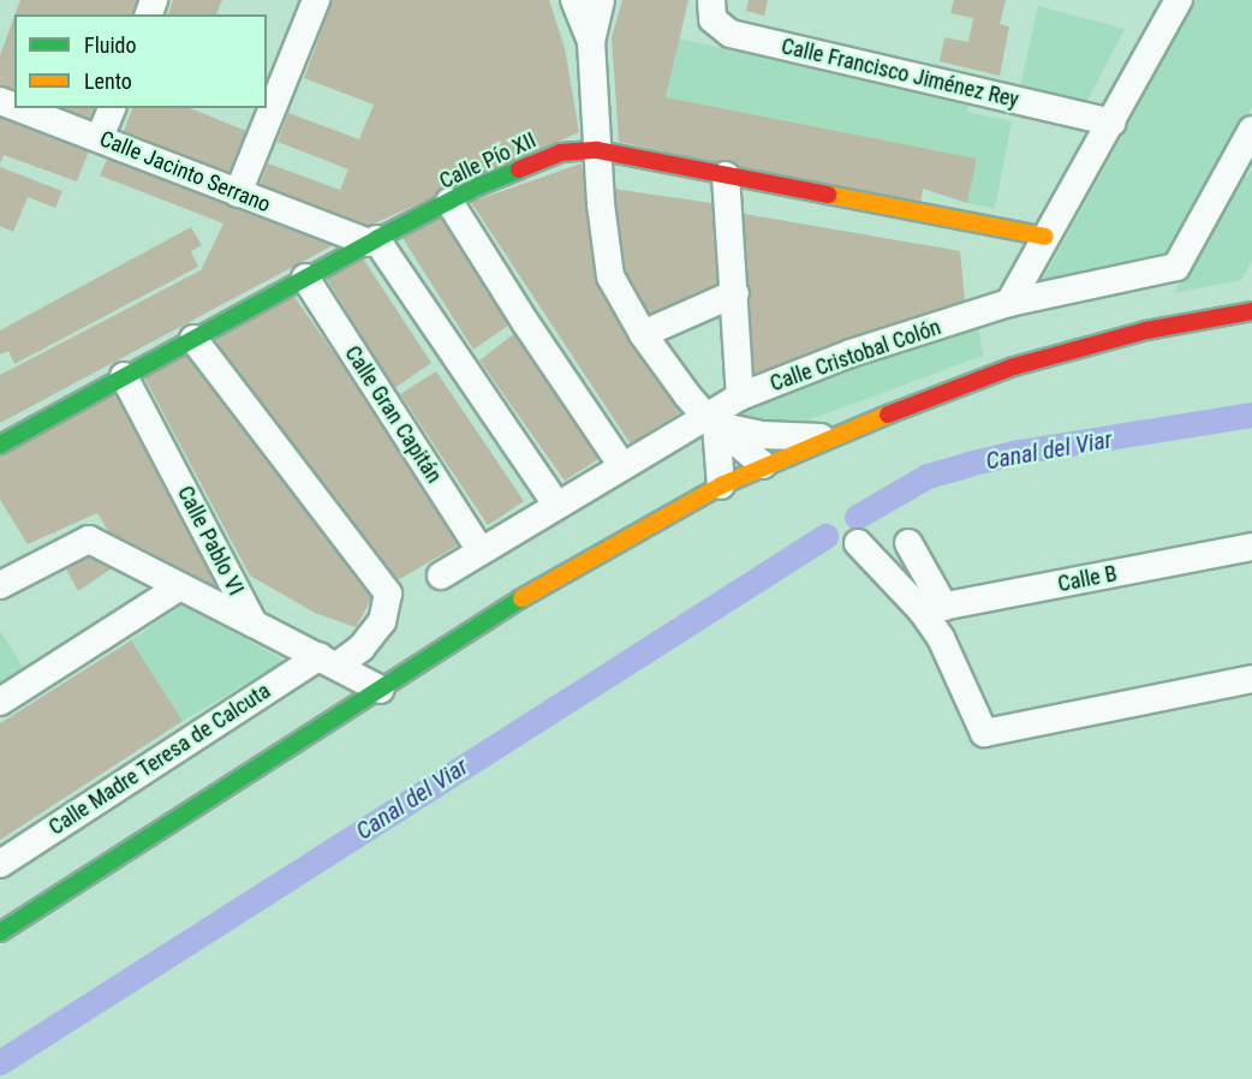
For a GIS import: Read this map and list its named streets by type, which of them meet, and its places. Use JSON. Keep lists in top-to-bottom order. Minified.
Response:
{"streets":{"main road":["Calle Pío XII"],"street":["Calle Francisco Jiménez Rey","Calle Jacinto Serrano","Calle Cristobal Colón","Calle Gran Capitán","Calle Pablo VI","Calle B","Calle Madre Teresa de Calcuta"]},"crossings":[["Calle Pío XII","Calle Jacinto Serrano"],["Calle Pío XII","Calle Gran Capitán"],["Calle Pío XII","Calle Pablo VI"],["Calle Pío XII","Calle Madre Teresa de Calcuta"],["Calle Cristobal Colón","Calle Gran Capitán"]],"water":["Canal del Viar"],"legend":["Fluido","Lento"]}
